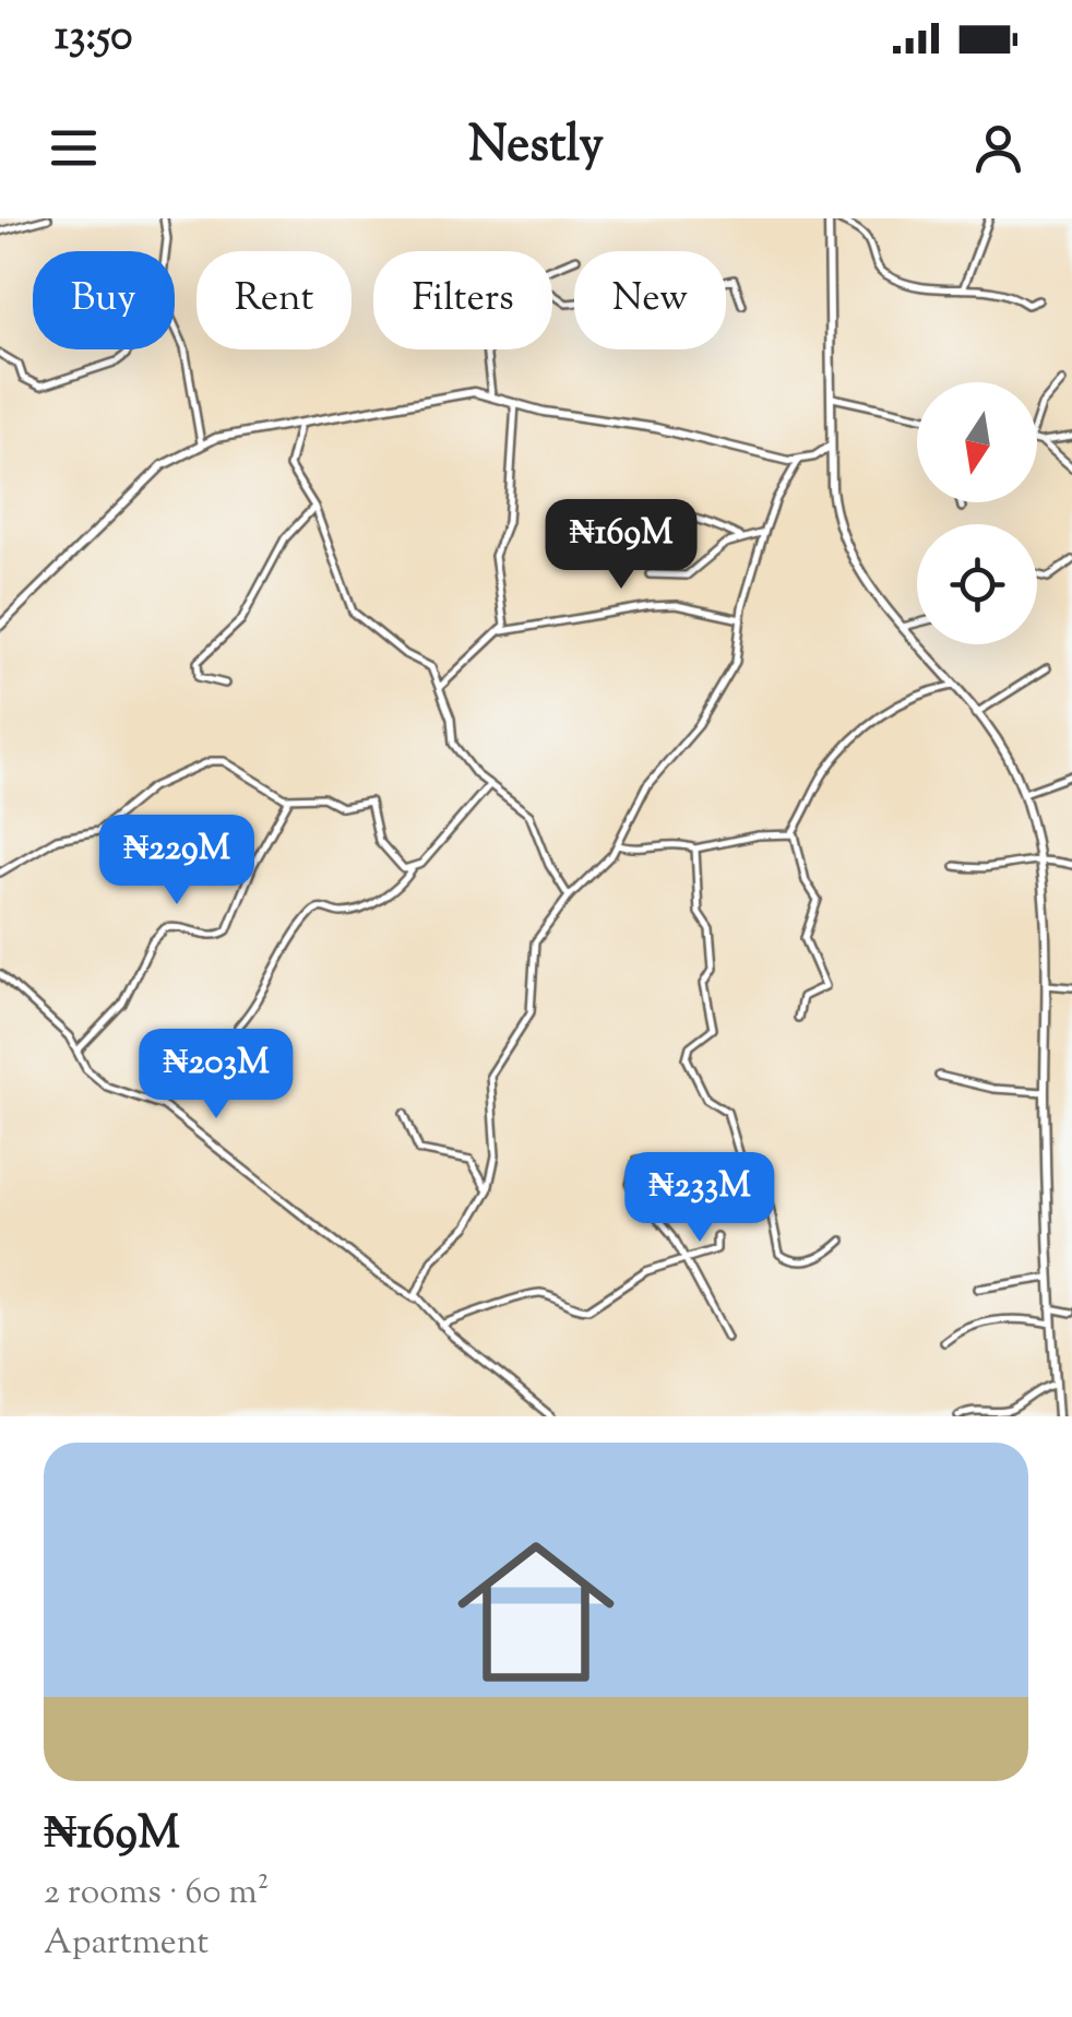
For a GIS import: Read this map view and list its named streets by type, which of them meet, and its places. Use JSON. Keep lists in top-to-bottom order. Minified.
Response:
{"north":"bottom","page":{"status":"13:50","header":"Nestly","chip":["Buy","Rent","Filters","New"],"price":["₦169M","₦229M","₦203M","₦233M"],"list":[{"name":"₦169M","note":"2 rooms · 60 m² · Apartment"}]}}
